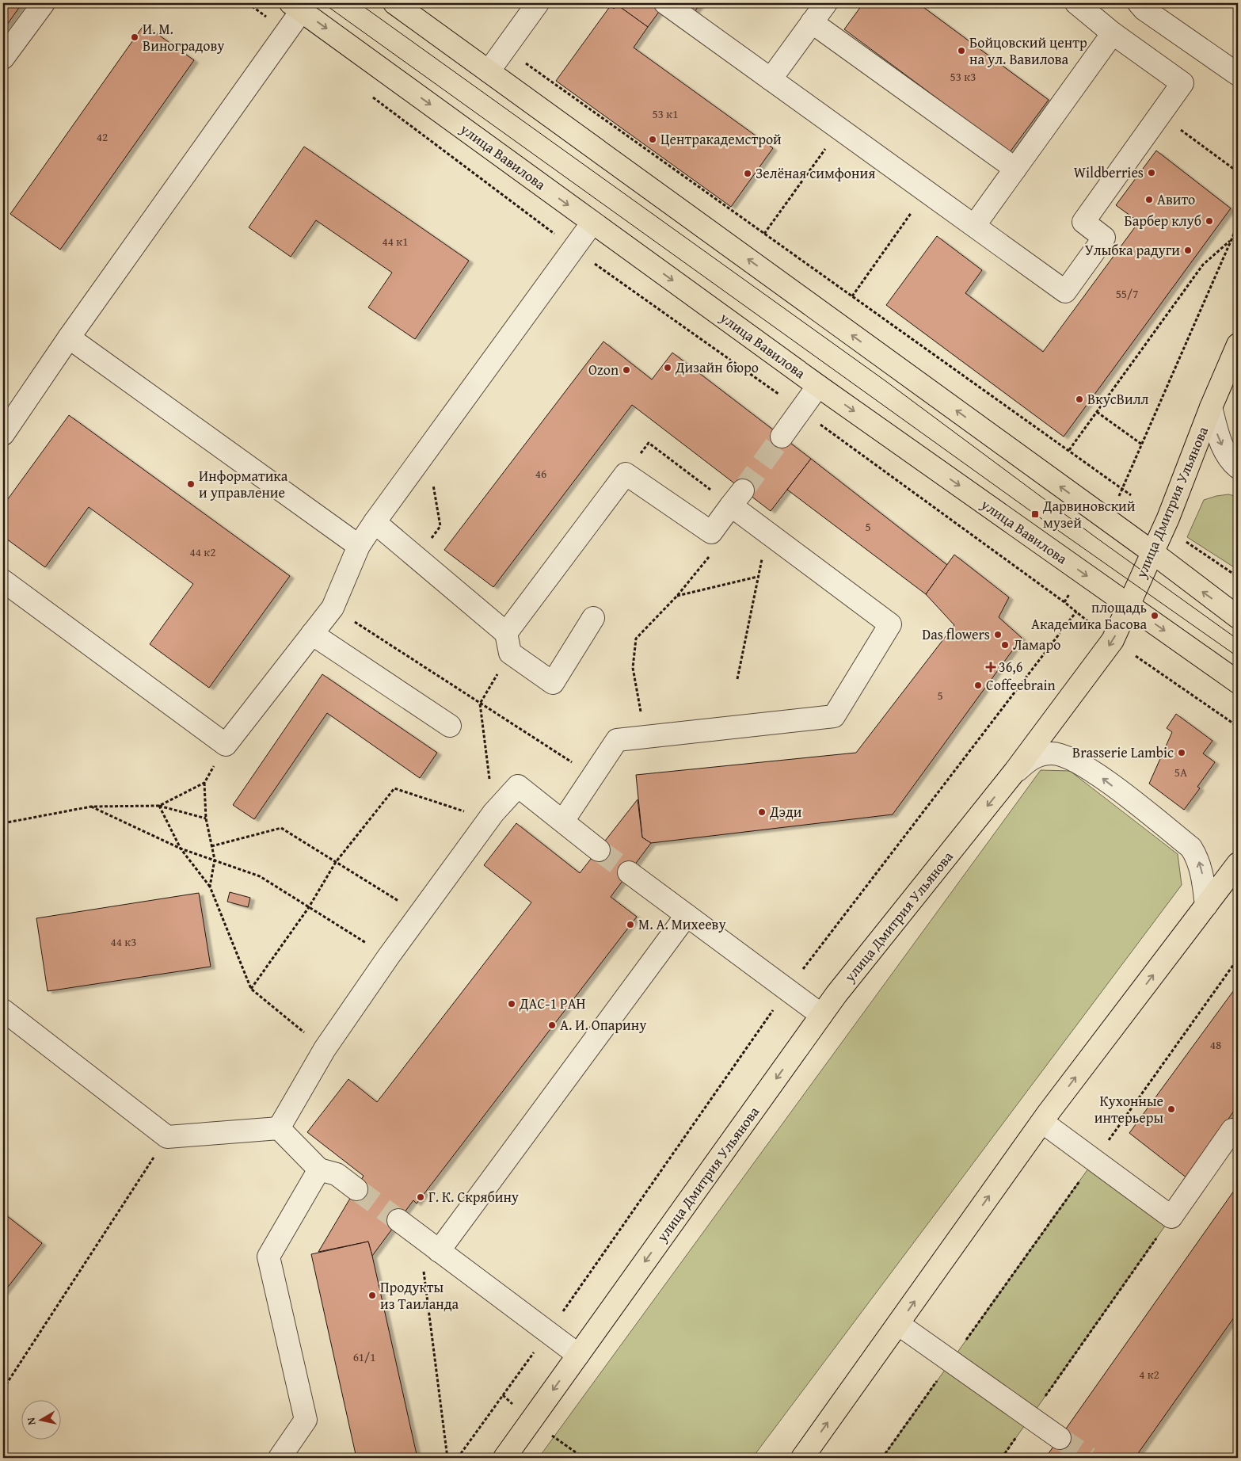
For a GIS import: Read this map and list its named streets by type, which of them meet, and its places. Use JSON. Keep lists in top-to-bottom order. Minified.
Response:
{"streets":{"main road":["улица Вавилова","улица Дмитрия Ульянова"]},"crossings":[["улица Вавилова","улица Дмитрия Ульянова"]],"one_way":["улица Дмитрия Ульянова"],"places":{"other":["И. М. Виноградову","Бойцовский центр на ул. Вавилова","Центракадемстрой","Wildberries","Зелёная симфония","Авито","Барбер клуб","Улыбка радуги","Дизайн бюро","Ozon","ВкусВилл","Информатика и управление","площадь Академика Басова","Das flowers","Ламаро","Coffeebrain","Brasserie Lambic","Дэди","М. А. Михееву","ДАС-1 РАН","А. И. Опарину","Кухонные интерьеры","Г. К. Скрябину","Продукты из Таиланда"],"transit":["Дарвиновский музей"],"health":["36,6"]},"house_numbers":["53 к3","53 к1","42","44 к1","55/7","46","5","44 к2","5","5А","44 к3","48","61/1","4 к2"],"north":"left"}
